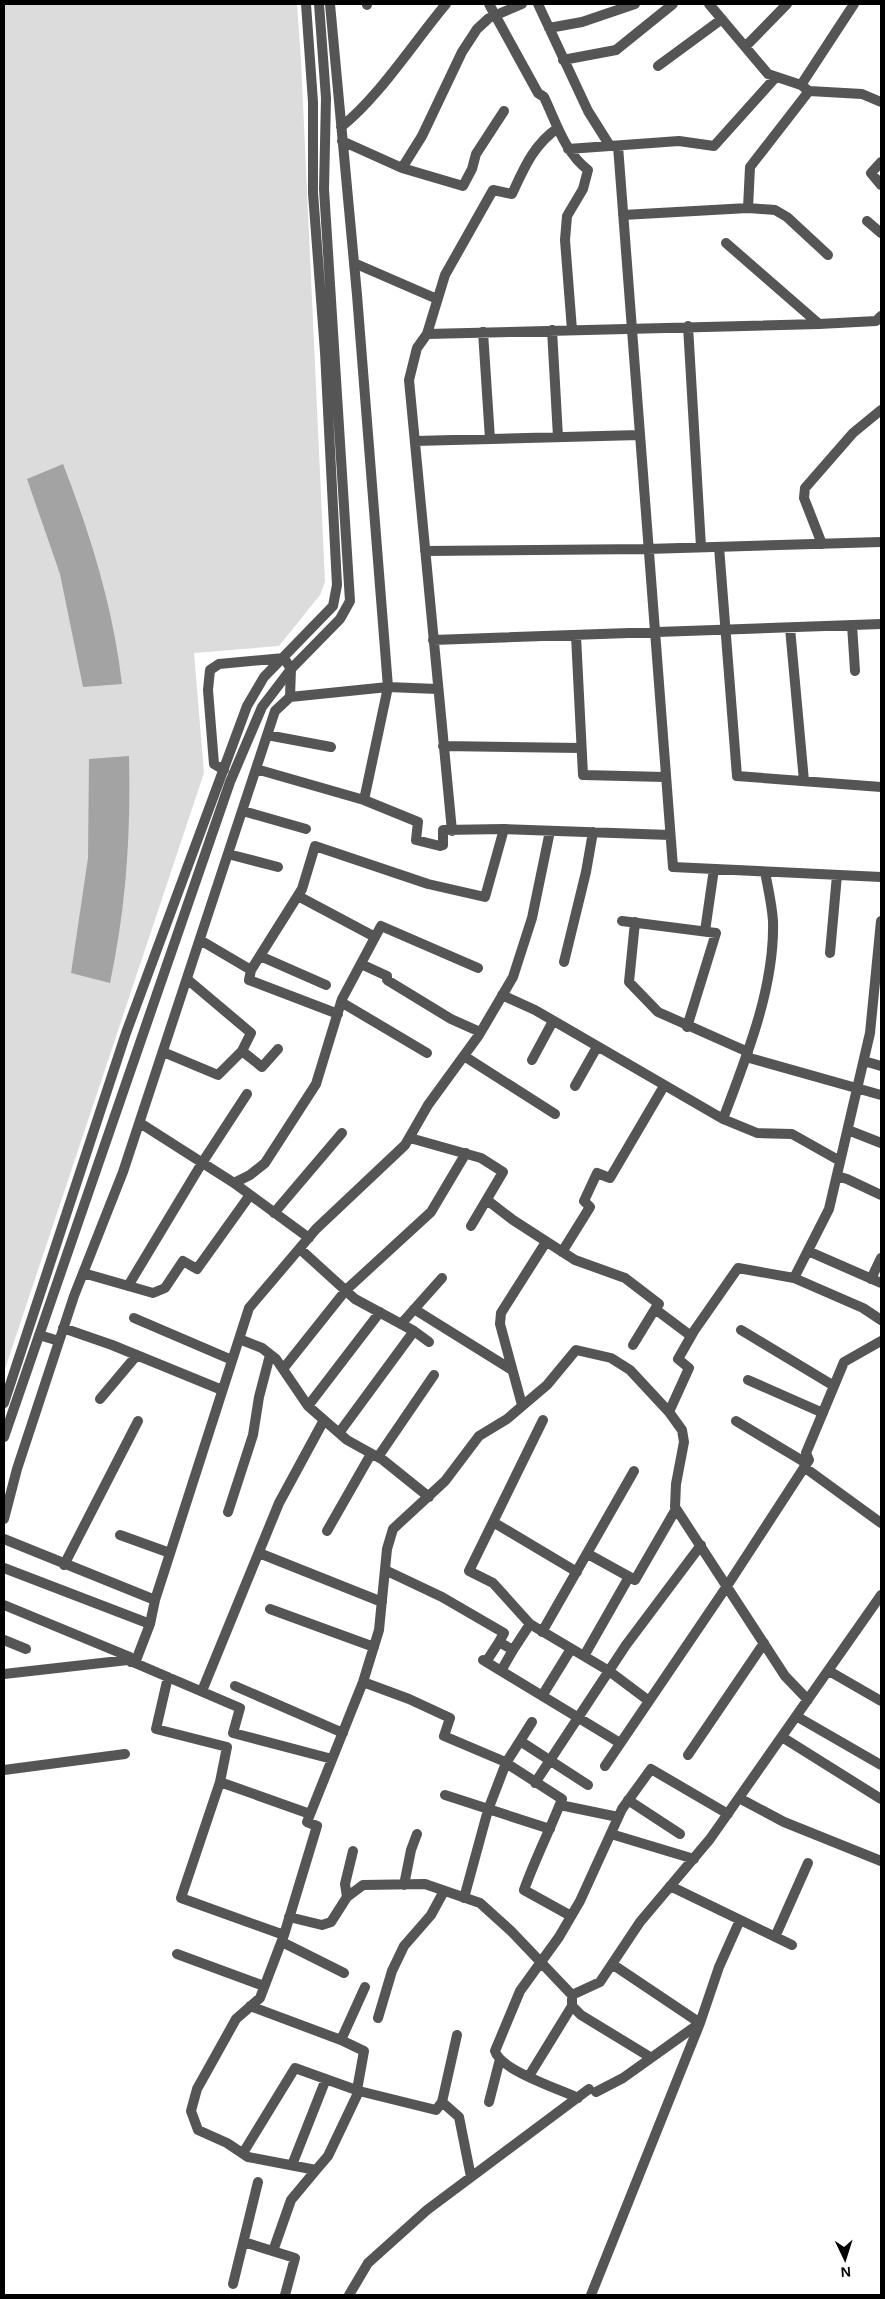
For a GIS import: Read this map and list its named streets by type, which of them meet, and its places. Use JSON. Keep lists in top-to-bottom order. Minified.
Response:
{"north":"bottom"}
